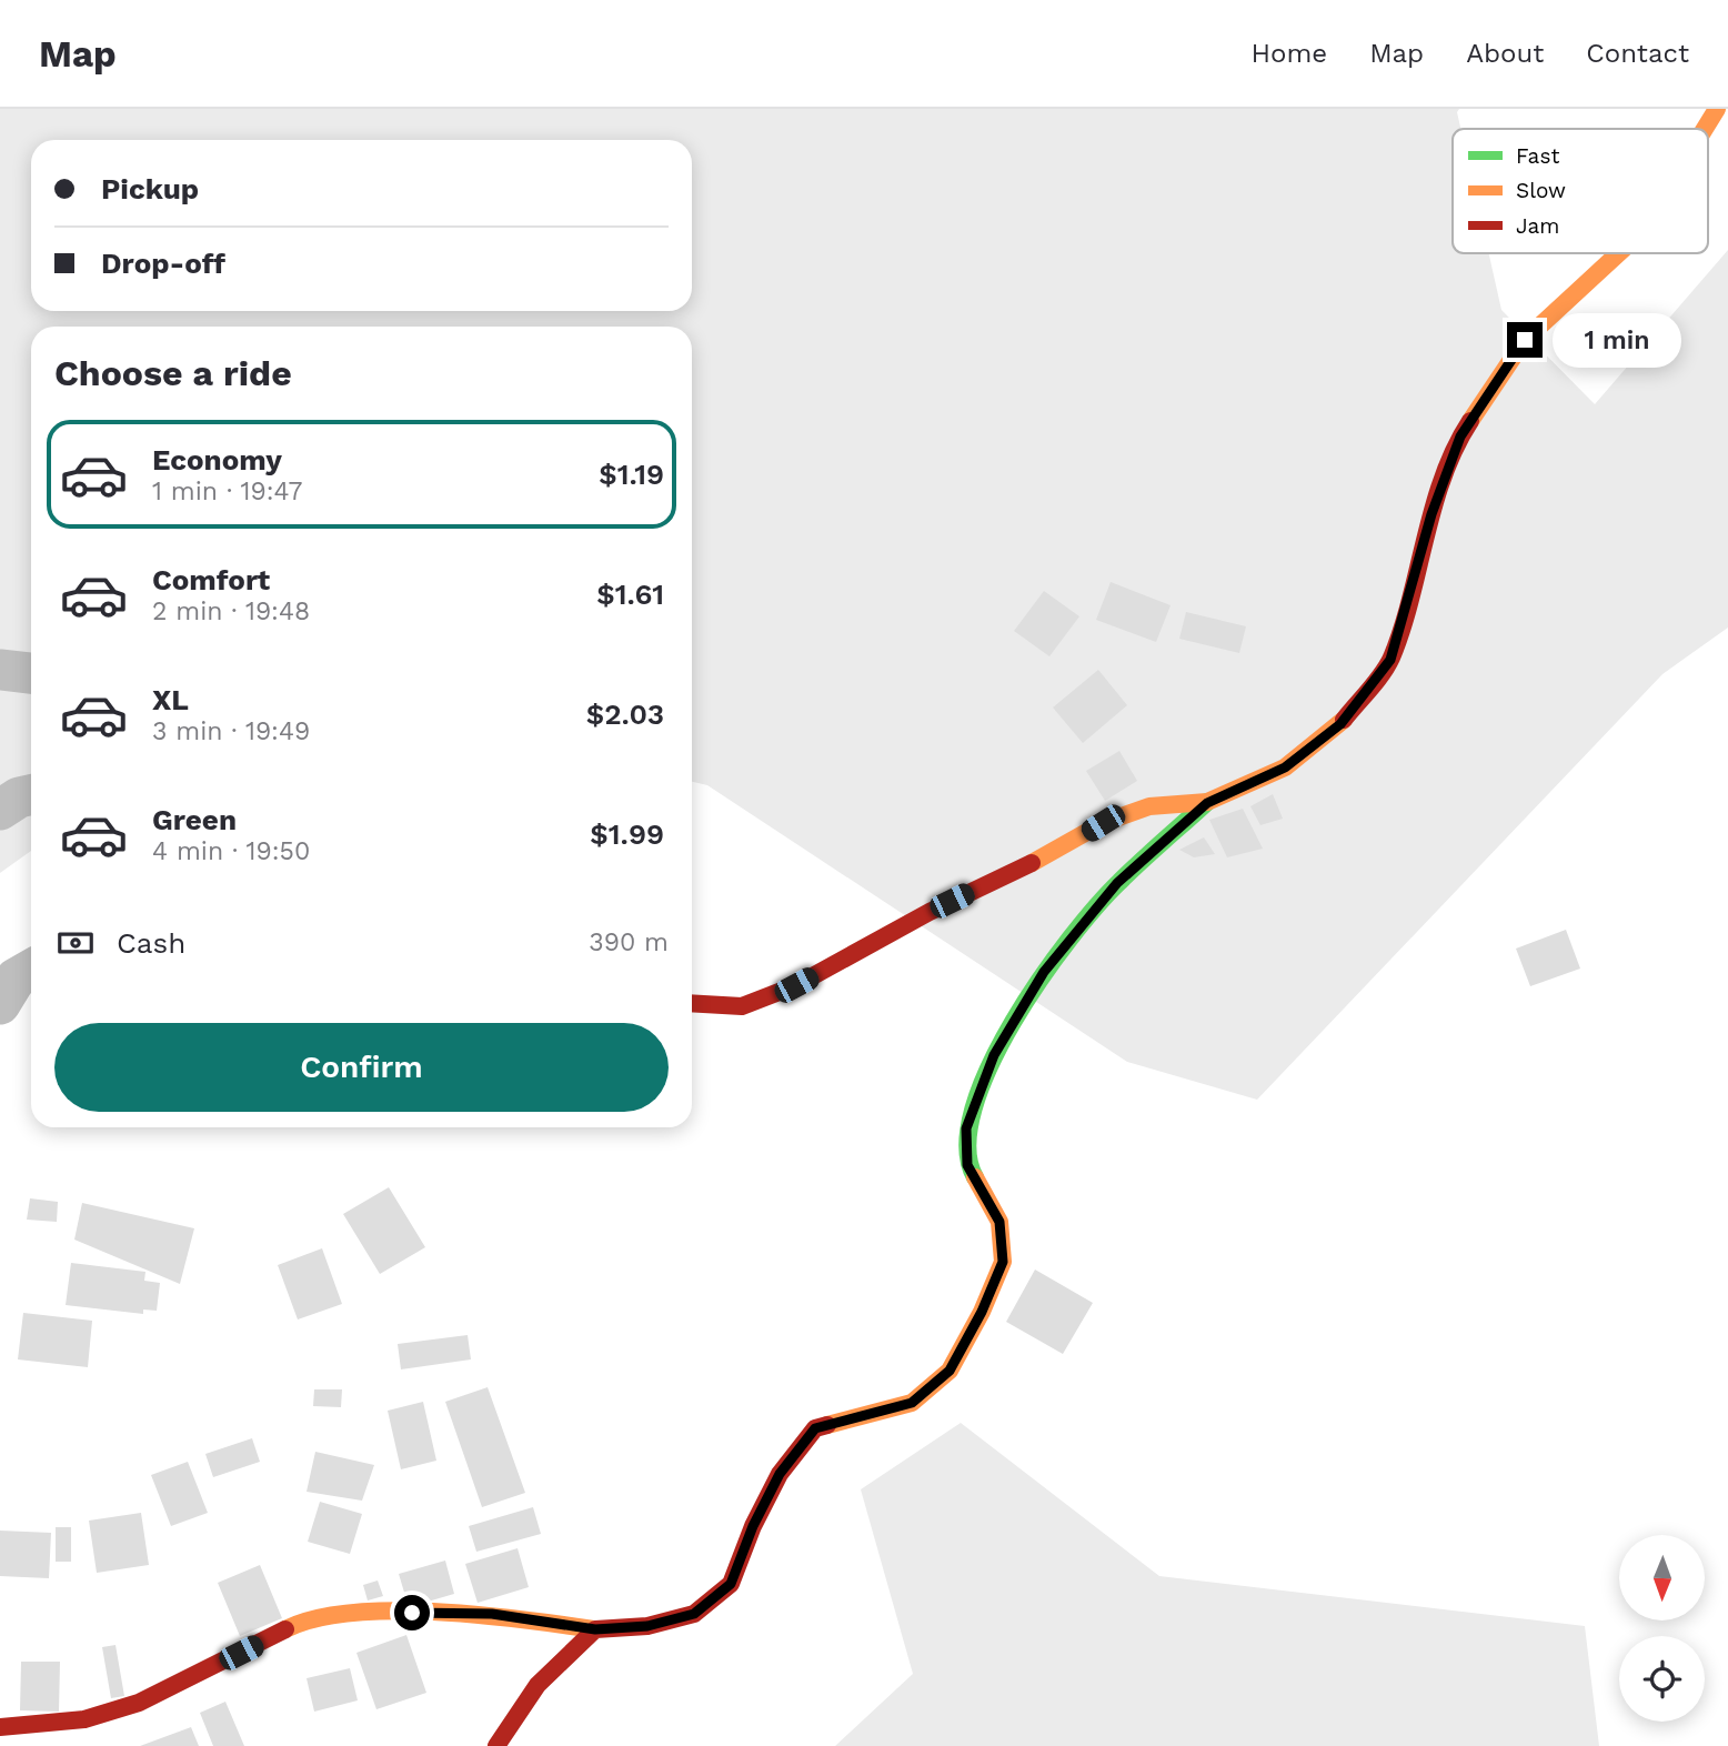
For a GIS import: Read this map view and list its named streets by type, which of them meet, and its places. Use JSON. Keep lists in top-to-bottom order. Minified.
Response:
{"legend":["Fast","Slow","Jam"],"north":"bottom","page":{"header":"Map","nav":["Home","Map","About","Contact"],"banner":["Pickup","Drop-off"],"bubble":"1 min","heading":"Choose a ride","list":[{"name":"Economy","note":"1 min · 19:47","value":"$1.19"},{"name":"Comfort","note":"2 min · 19:48","value":"$1.61"},{"name":"XL","note":"3 min · 19:49","value":"$2.03"},{"name":"Green","note":"4 min · 19:50","value":"$1.99"}],"pay":["Cash","390 m"],"buttons":"Confirm"}}
